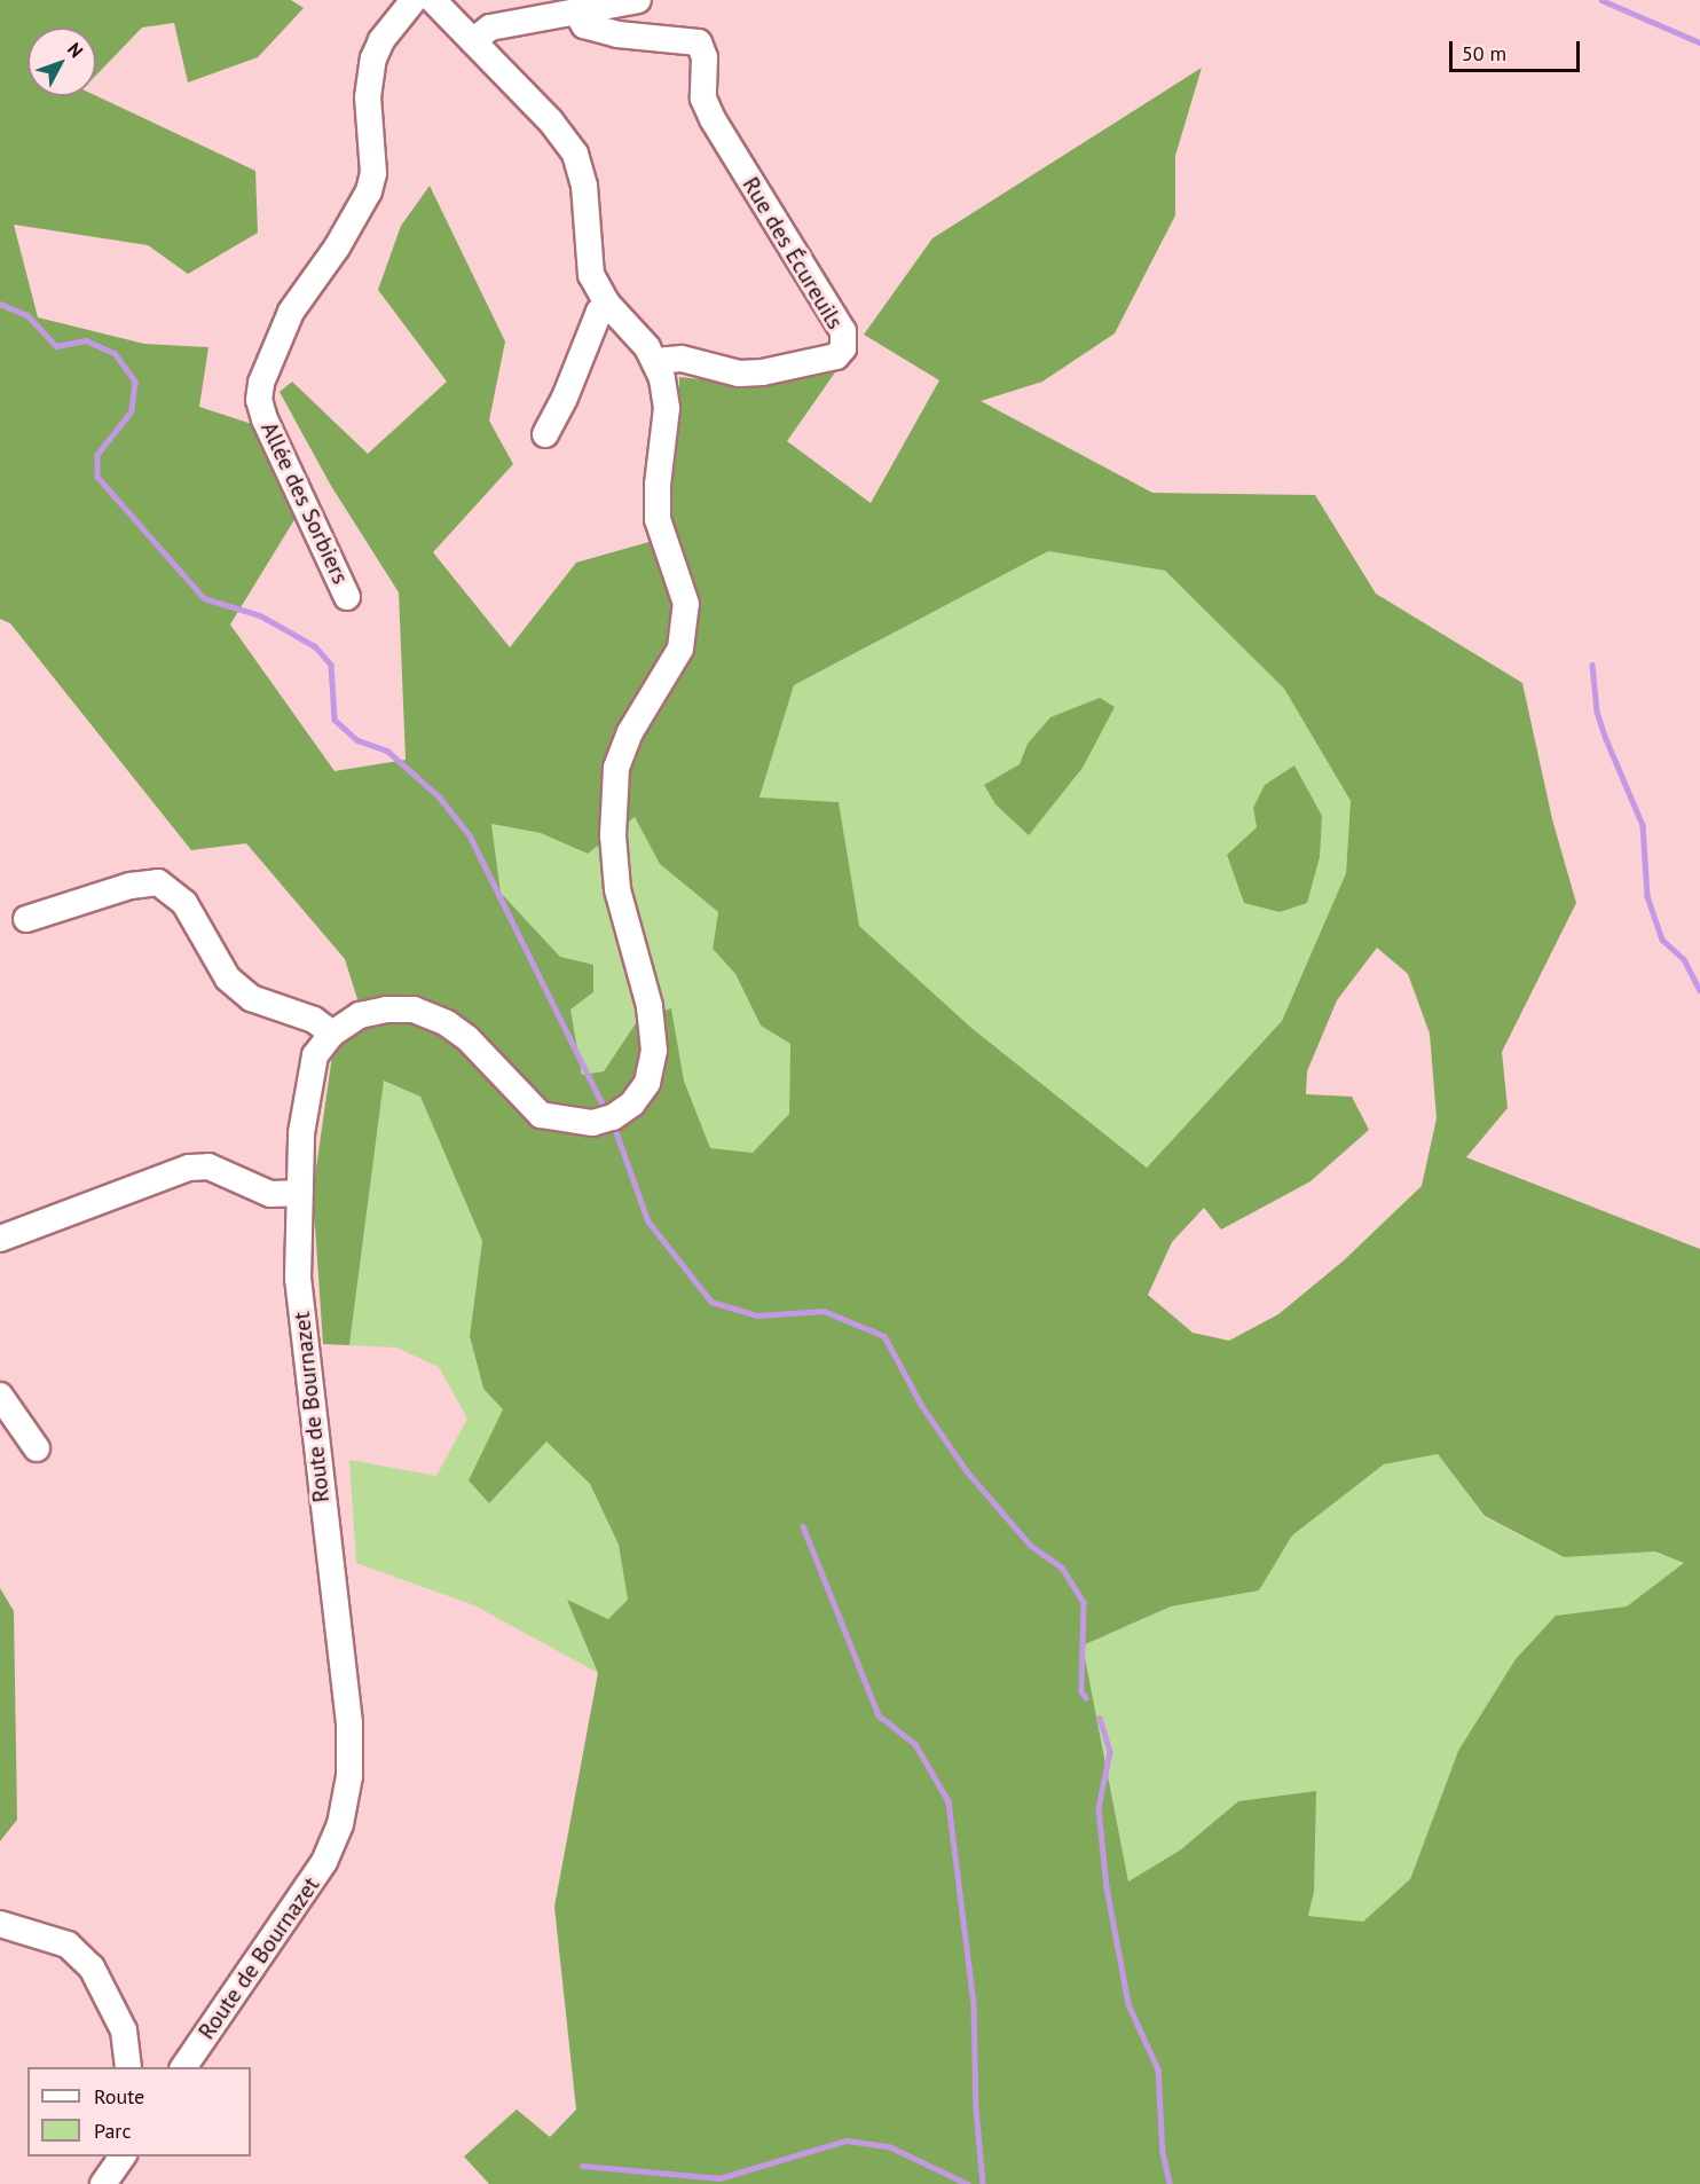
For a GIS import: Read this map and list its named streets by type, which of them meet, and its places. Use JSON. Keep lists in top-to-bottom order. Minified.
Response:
{"streets":{"street":["Rue des Écureuils","Allée des Sorbiers","Route de Bournazet"]},"crossings":[["Rue des Écureuils","Route de Bournazet"]],"legend":["Route","Parc"],"scale_bar":"50 m","north":"top right"}
